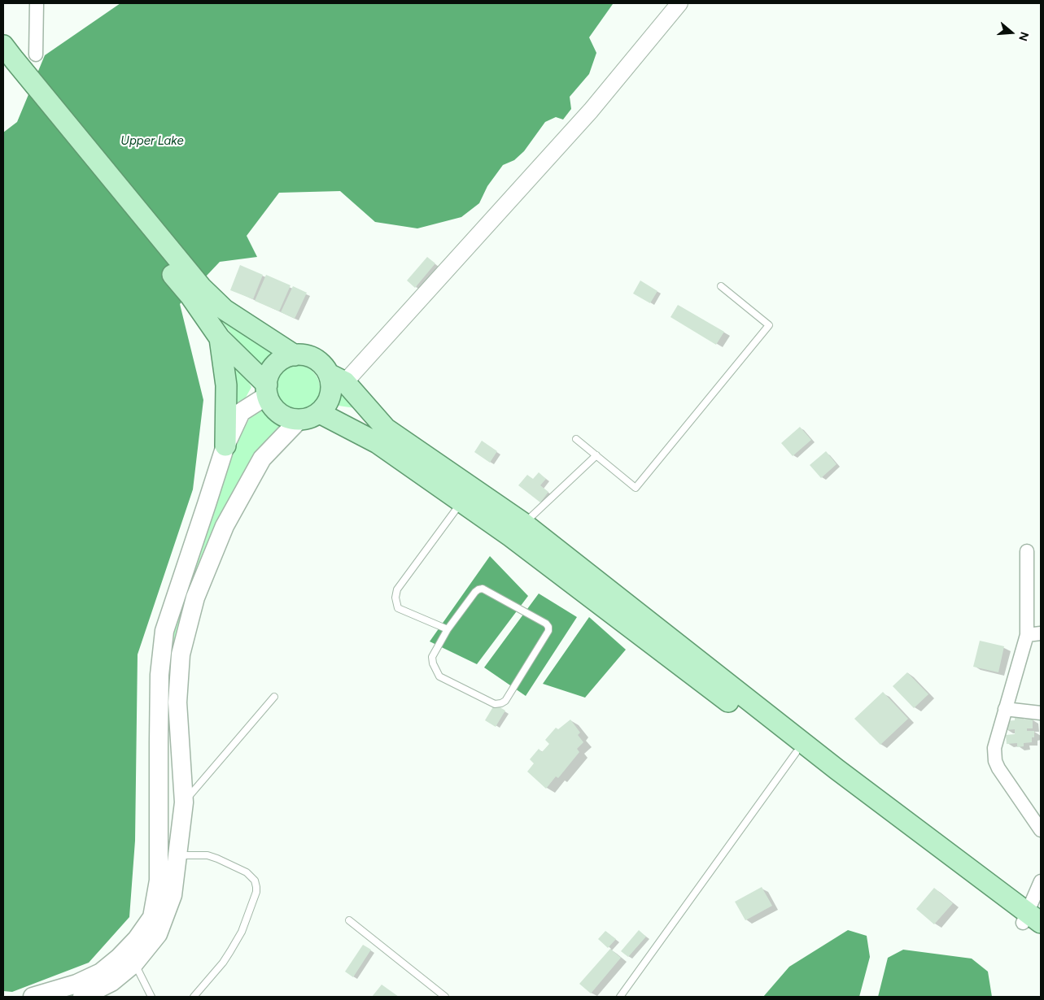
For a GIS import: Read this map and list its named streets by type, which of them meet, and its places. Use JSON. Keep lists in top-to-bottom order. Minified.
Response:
{"water":["Upper Lake"],"north":"right"}
